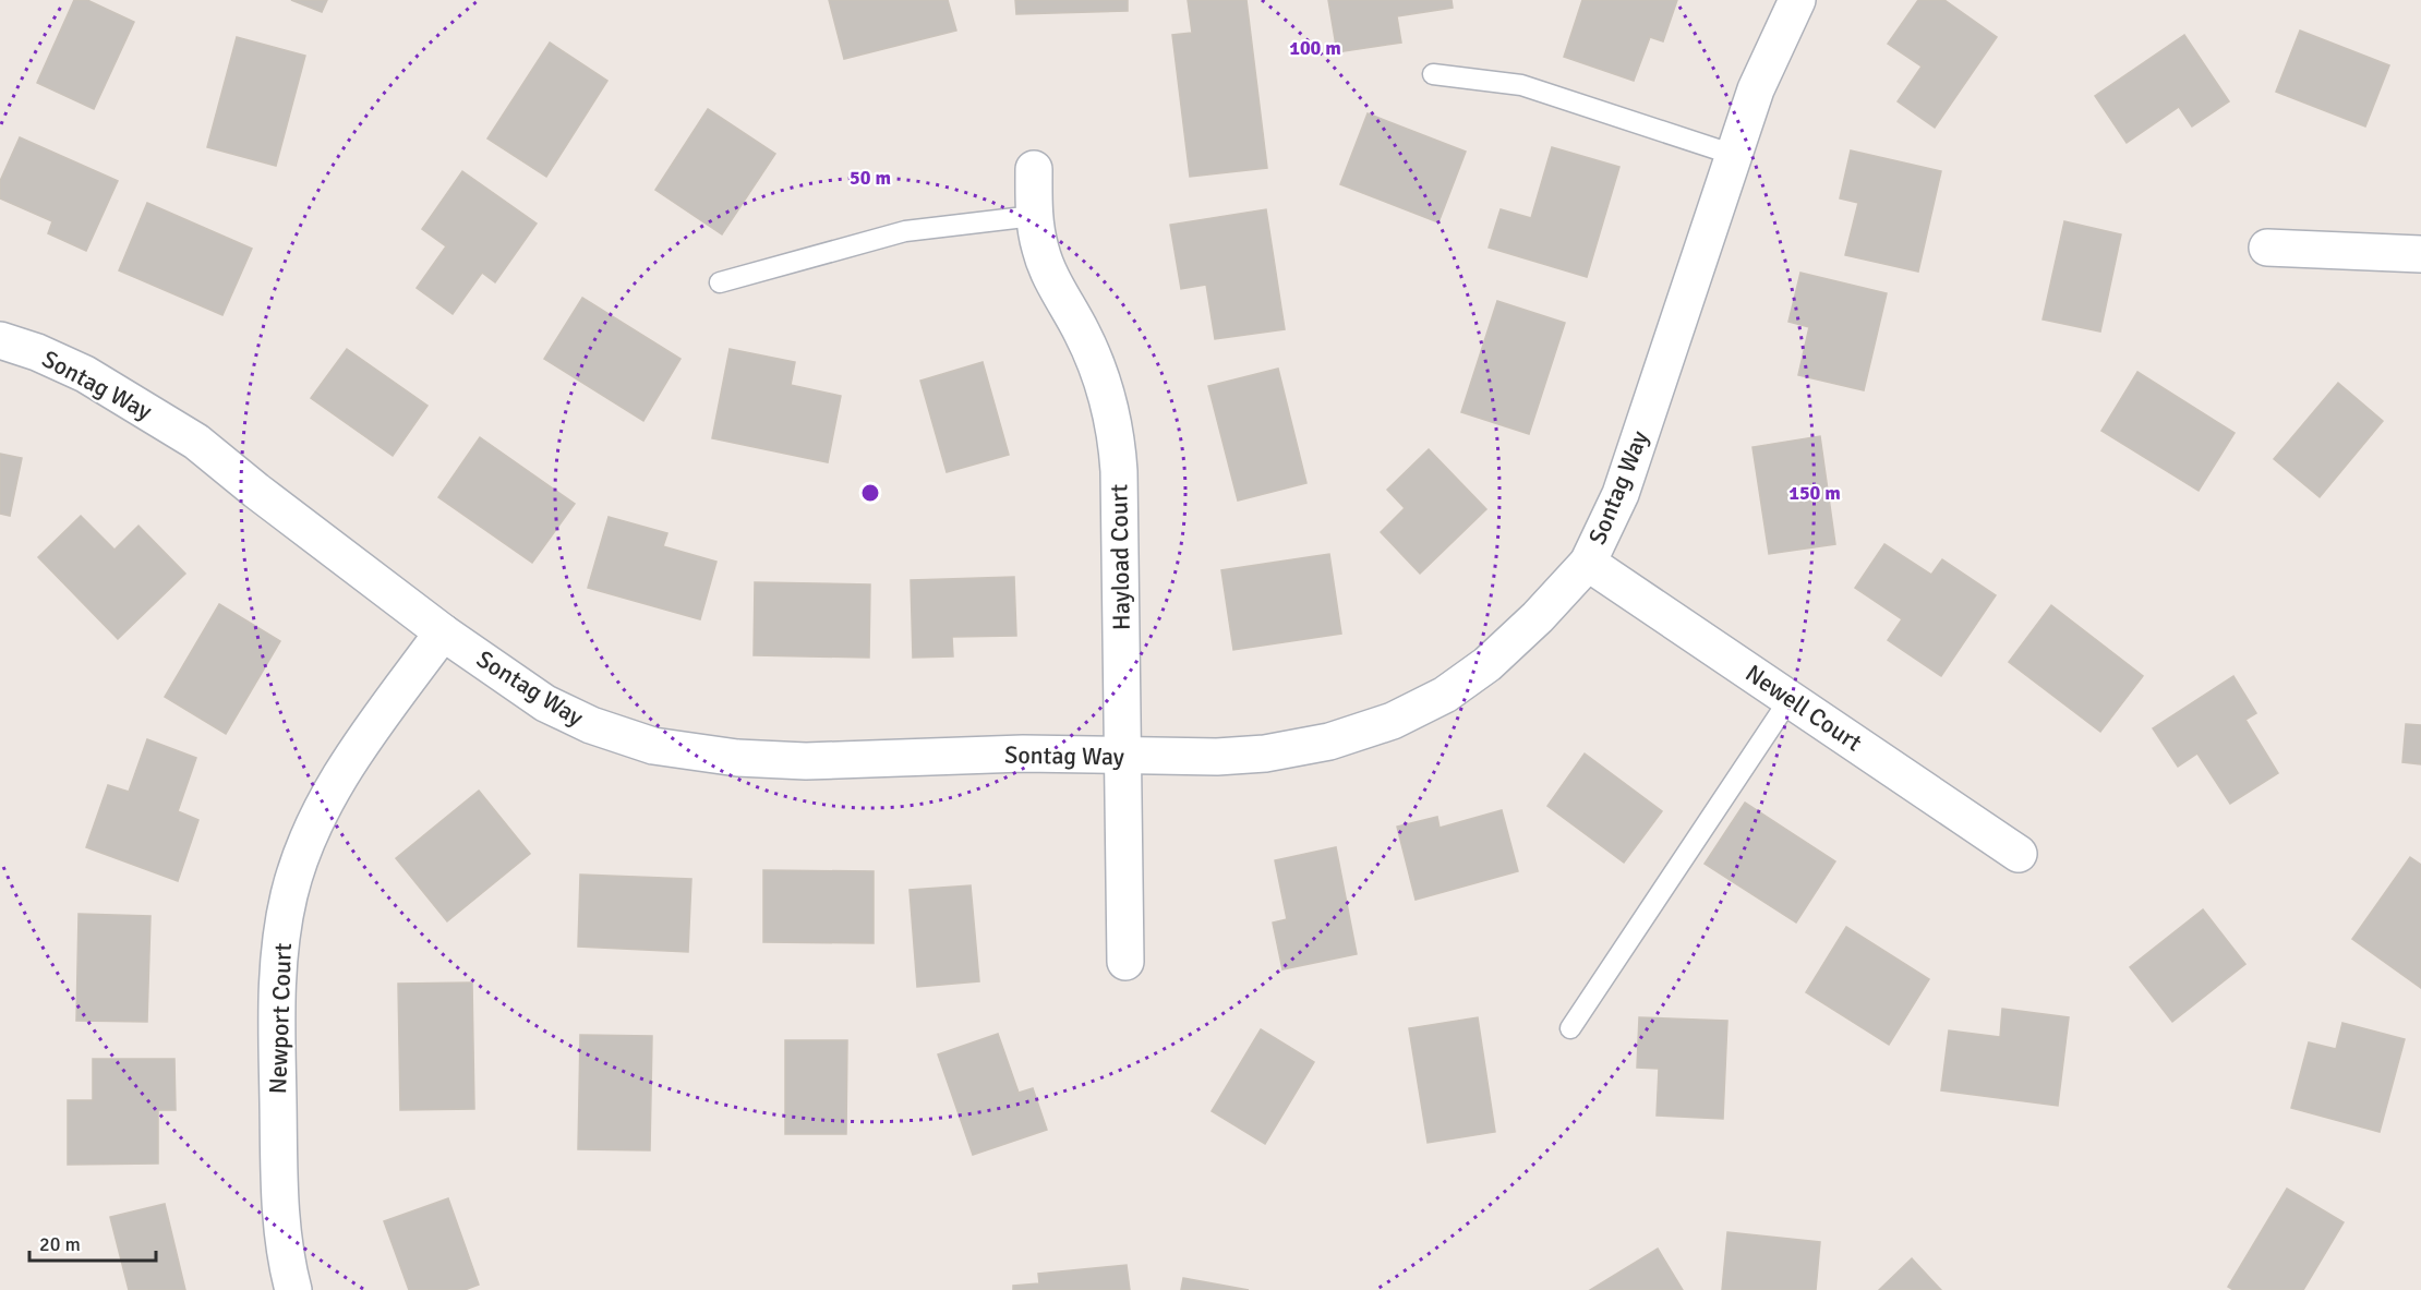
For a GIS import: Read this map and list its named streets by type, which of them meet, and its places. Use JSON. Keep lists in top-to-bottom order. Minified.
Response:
{"streets":{"street":["Sontag Way","Hayload Court","Newell Court","Newport Court"]},"crossings":[["Sontag Way","Hayload Court"],["Sontag Way","Newell Court"],["Sontag Way","Newport Court"]],"scale_bar":"20 m","rings":["100 m","50 m","150 m"]}
